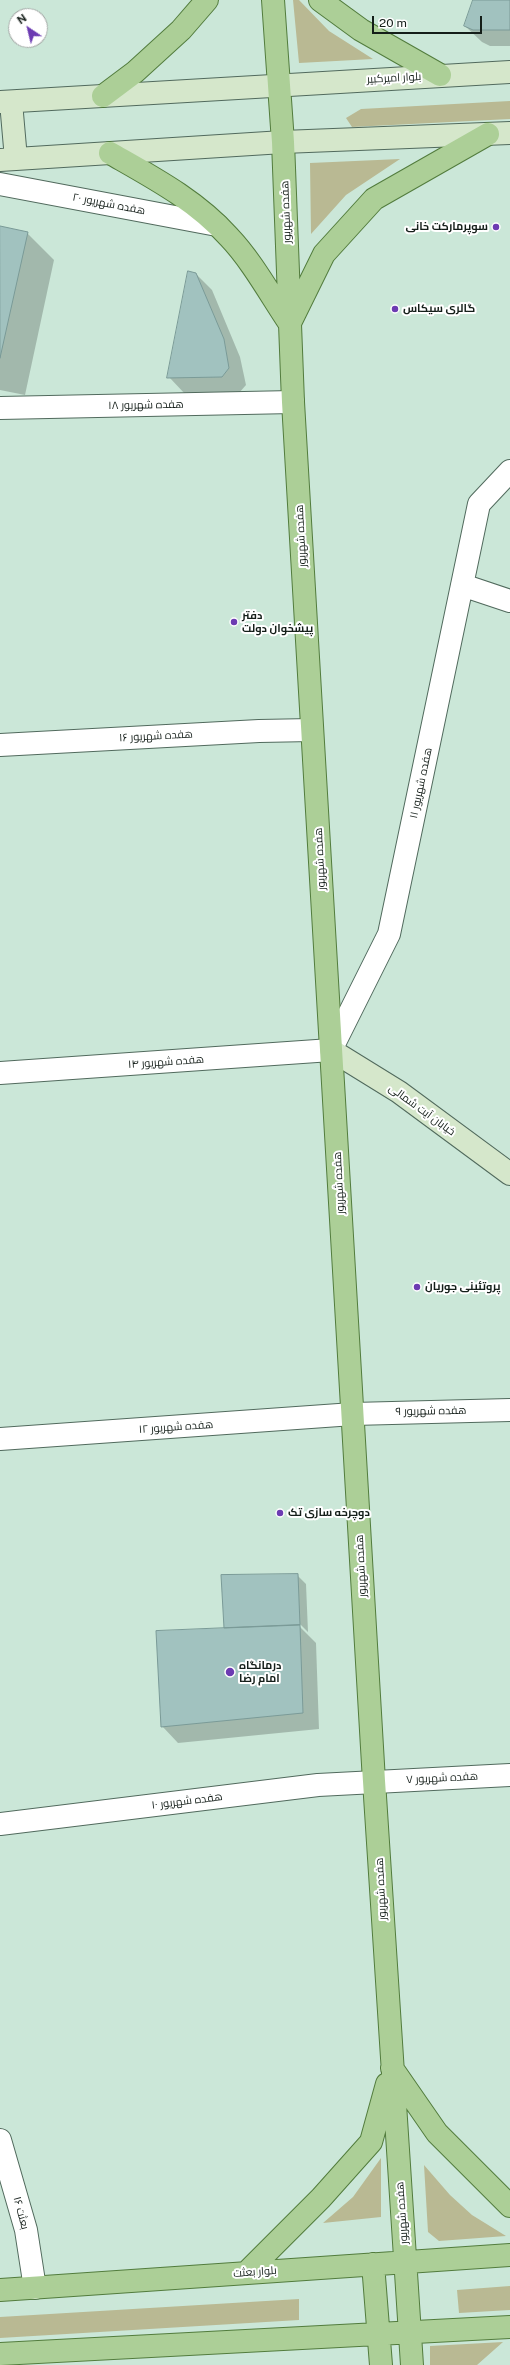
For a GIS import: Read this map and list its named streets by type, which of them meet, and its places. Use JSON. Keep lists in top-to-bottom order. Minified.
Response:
{"streets":{"main road":["بلوار امیرکبیر","هفده شهریور","خیابان آیت شمالی","بلوار بعثت"],"street":["هفده شهریور ۲۰","هفده شهریور ۱۸","هفده شهریور ۱۶","هفده شهریور ۱۱","هفده شهریور ۱۴","هفده شهریور ۹","هفده شهریور ۱۲","هفده شهریور ۷","هفده شهریور ۱۰","بعثت ۱۶"]},"crossings":[["بلوار امیرکبیر","هفده شهریور"],["هفده شهریور","هفده شهریور ۱۸"],["هفده شهریور","هفده شهریور ۱۶"],["هفده شهریور","هفده شهریور ۱۱"],["هفده شهریور","هفده شهریور ۱۴"],["هفده شهریور","خیابان آیت شمالی"],["هفده شهریور","هفده شهریور ۹"],["هفده شهریور","هفده شهریور ۱۲"],["هفده شهریور","هفده شهریور ۷"],["هفده شهریور","هفده شهریور ۱۰"],["هفده شهریور","بلوار بعثت"],["هفده شهریور ۱۱","هفده شهریور ۱۴"],["هفده شهریور ۱۱","خیابان آیت شمالی"],["هفده شهریور ۱۴","خیابان آیت شمالی"],["هفده شهریور ۹","هفده شهریور ۱۲"],["هفده شهریور ۷","هفده شهریور ۱۰"],["بعثت ۱۶","بلوار بعثت"]],"places":["سوپرمارکت خانی","گالری سیکاس","دفتر پیشخوان دولت","پروتئینی جوریان","دوچرخه سازی تک","درمانگاه امام رضا"],"scale_bar":"20 m","north":"top left"}
